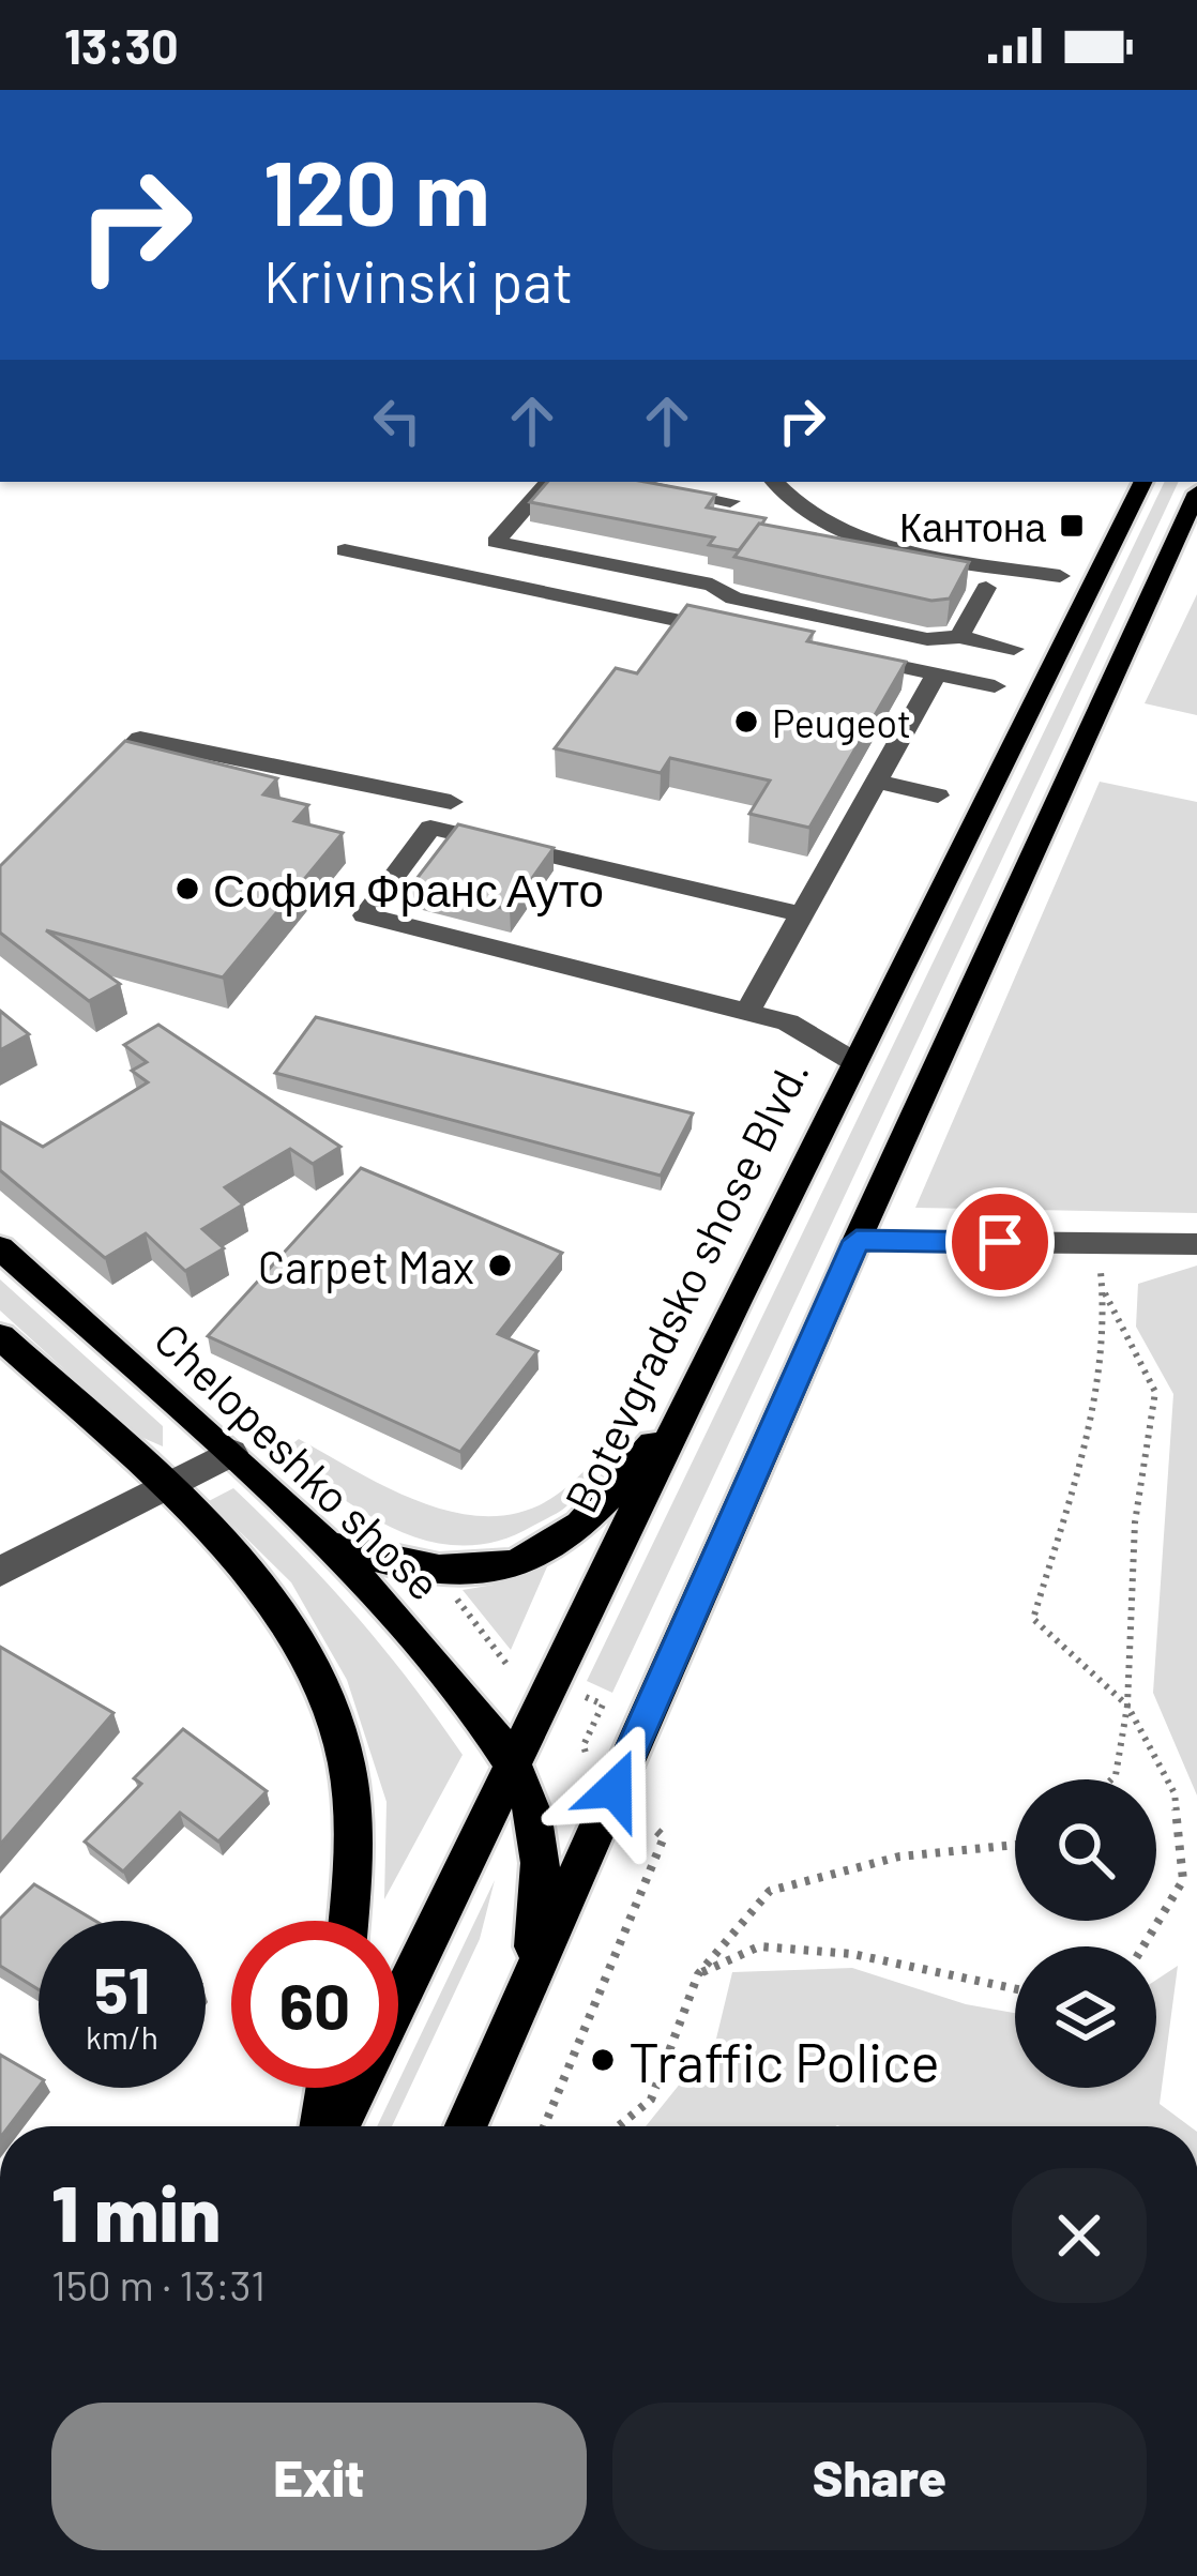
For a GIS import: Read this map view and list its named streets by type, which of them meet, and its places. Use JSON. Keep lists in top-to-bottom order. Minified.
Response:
{"streets":{"main road":["Botevgradsko shose Blvd.","Chelopeshko shose"]},"crossings":[["Botevgradsko shose Blvd.","Chelopeshko shose"]],"places":{"transit":["Кантона"],"other":["Peugeot","София Франс Ауто","Carpet Max","Traffic Police"]},"page":{"status":"13:30","turn":["120 m","Krivinski pat"],"speed":"51 km/h","limit":"60","heading":["1 min","150 m · 13:31"],"buttons":["Exit","Share"]}}
